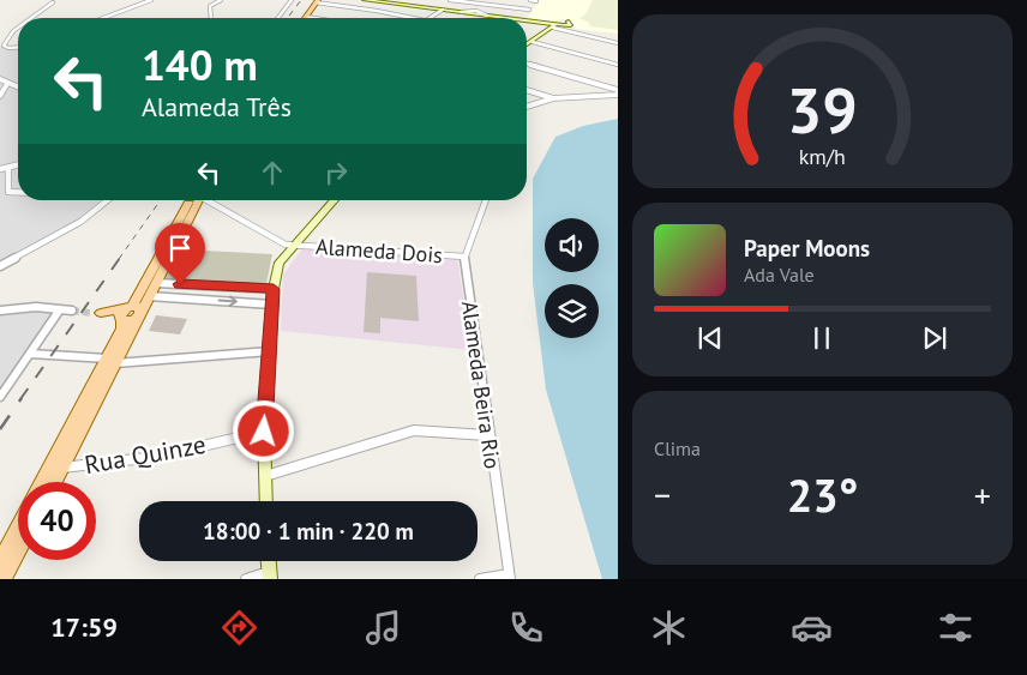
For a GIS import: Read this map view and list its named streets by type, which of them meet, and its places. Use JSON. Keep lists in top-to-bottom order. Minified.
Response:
{"streets":{"street":["Alameda Dois","Alameda Beira Rio","Rua Quinze"]},"crossings":[["Alameda Dois","Alameda Beira Rio"]],"page":{"turn":["140 m","Alameda Três"],"song":["Paper Moons","Ada Vale"],"tile":"Clima","heat":["−","23°","+"],"limit":"40","trip":"18:00 · 1 min · 220 m","tabs":"17:59","gauge":["39","km/h"]}}
